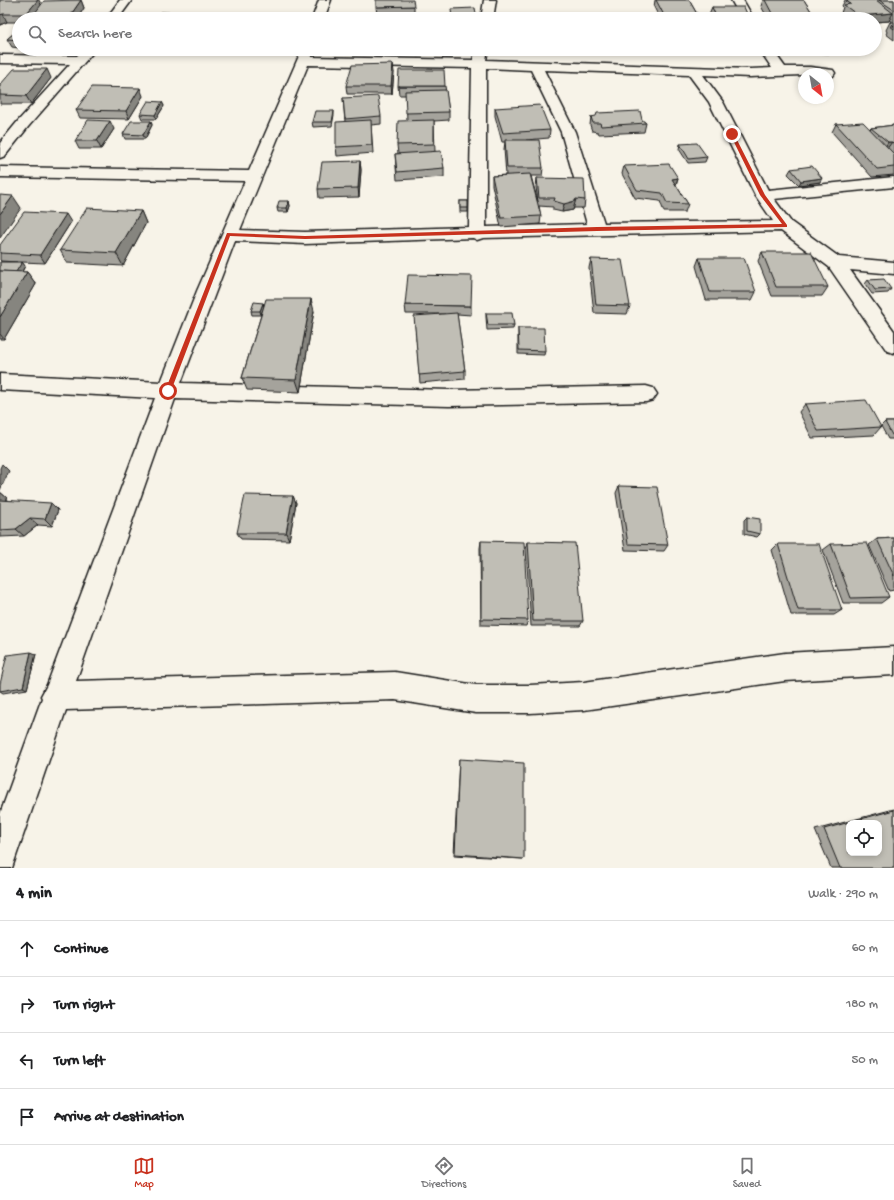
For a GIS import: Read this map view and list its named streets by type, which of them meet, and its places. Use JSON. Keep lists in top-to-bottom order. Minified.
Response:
{"north":"bottom right","page":{"search":"Search here","heading":["4 min","Walk · 290 m"],"list":[["Continue","60 m"],["Turn right","180 m"],["Turn left","50 m"],"Arrive at destination"],"nav":["Map","Directions","Saved"]}}
